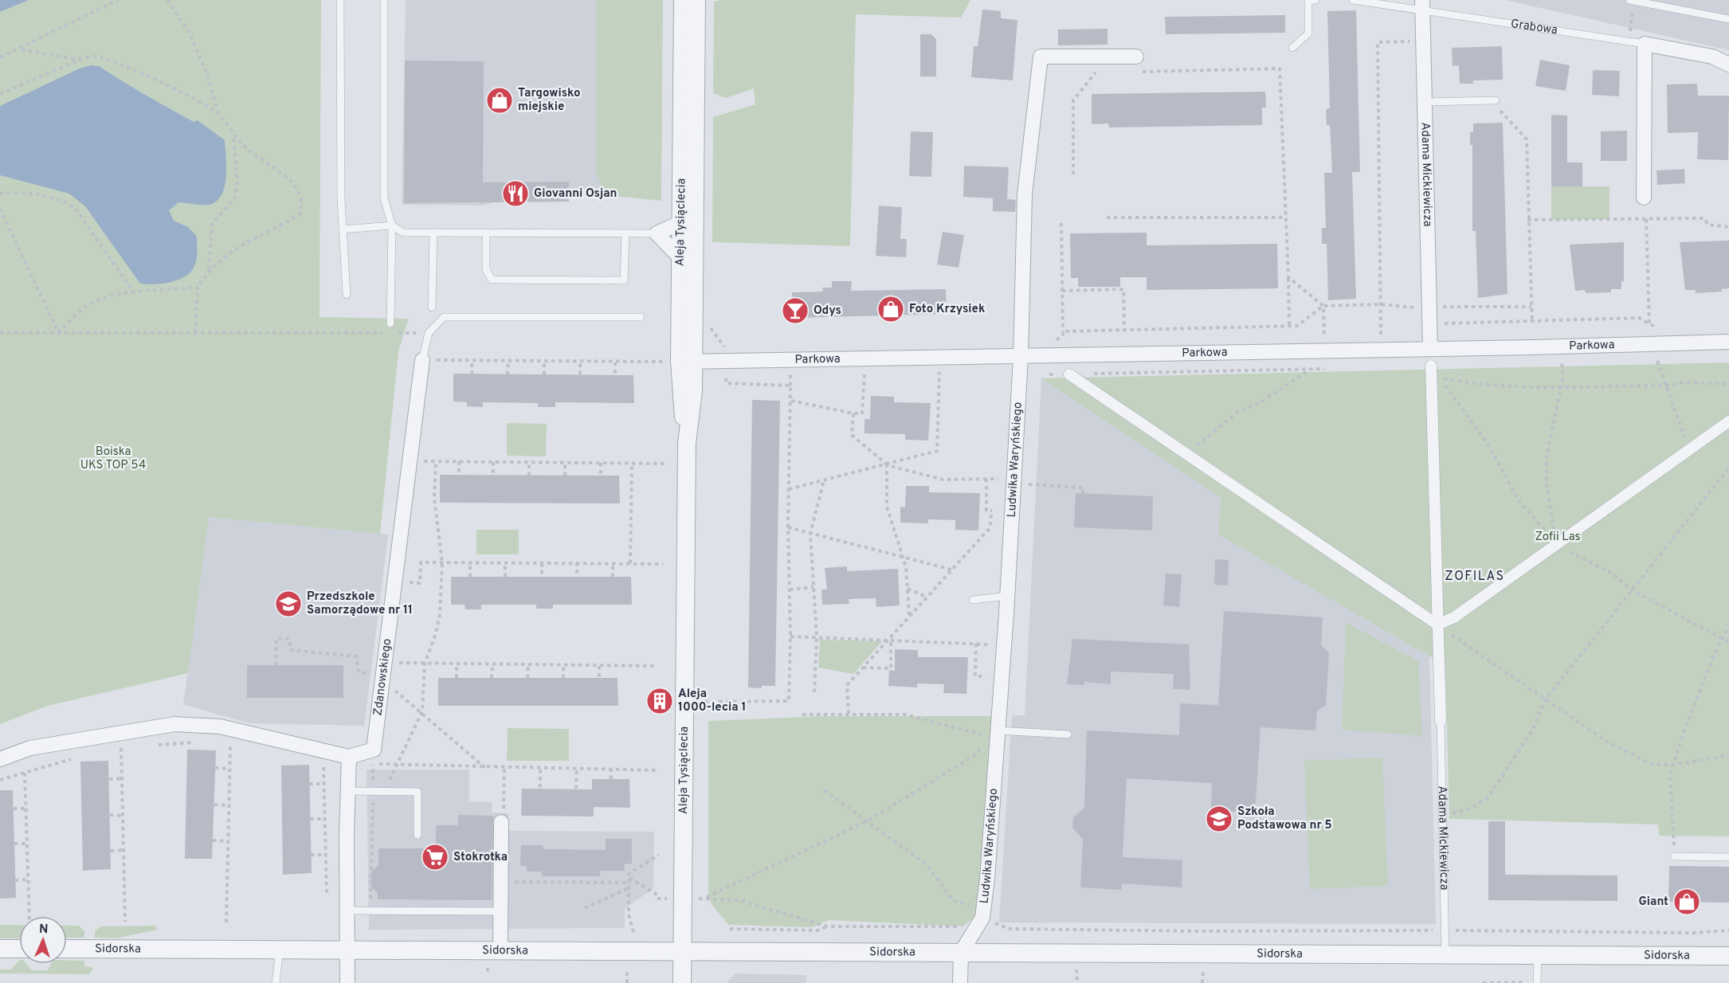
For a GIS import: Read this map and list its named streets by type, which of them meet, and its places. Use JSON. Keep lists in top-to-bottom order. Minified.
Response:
{"streets":{"street":["Grabowa","Adama Mickiewicza","Aleja Tysiąclecia","Parkowa","Ludwika Waryńskiego","Zdanowskiego","Sidorska"]},"crossings":[["Grabowa","Adama Mickiewicza"],["Adama Mickiewicza","Parkowa"],["Adama Mickiewicza","Sidorska"],["Aleja Tysiąclecia","Parkowa"],["Aleja Tysiąclecia","Sidorska"],["Parkowa","Ludwika Waryńskiego"],["Ludwika Waryńskiego","Sidorska"]],"districts":["ZOFILAS"],"parks":["Boiska UKS TOP 54","Zofii Las"],"places":{"shop":["Targowisko miejskie","Foto Krzysiek","Giant"],"restaurant":["Giovanni Osjan"],"bar":["Odys"],"school or university":["Przedszkole Samorządowe nr 11","Szkoła Podstawowa nr 5"],"building":["Aleja 1000-lecia 1"],"supermarket":["Stokrotka"]},"north":"top"}
